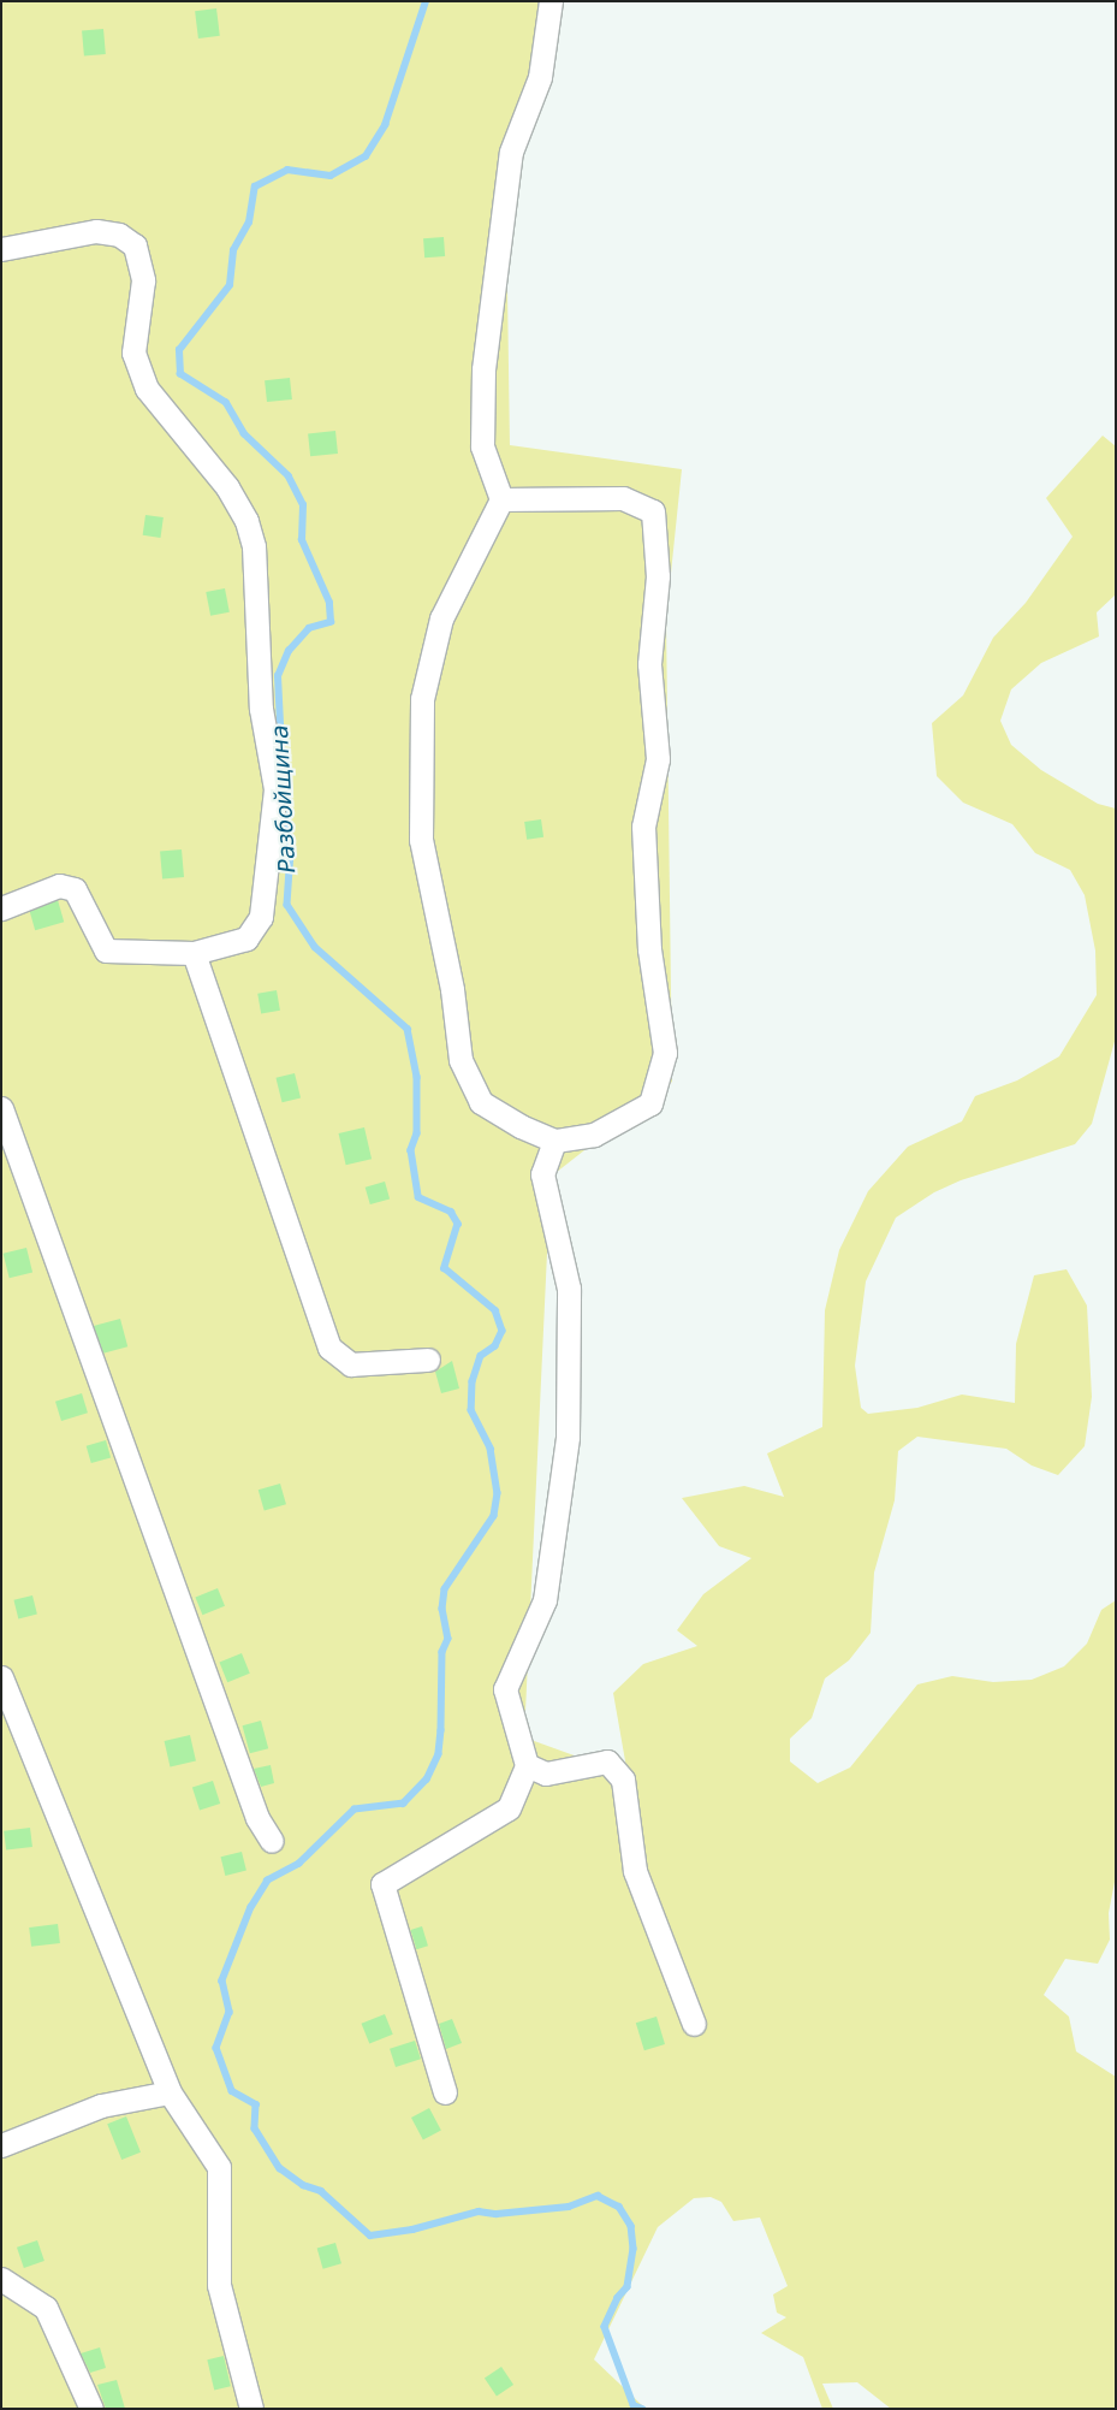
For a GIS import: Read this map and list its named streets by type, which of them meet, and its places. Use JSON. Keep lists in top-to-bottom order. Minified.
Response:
{"water":["Разбойщина"]}
